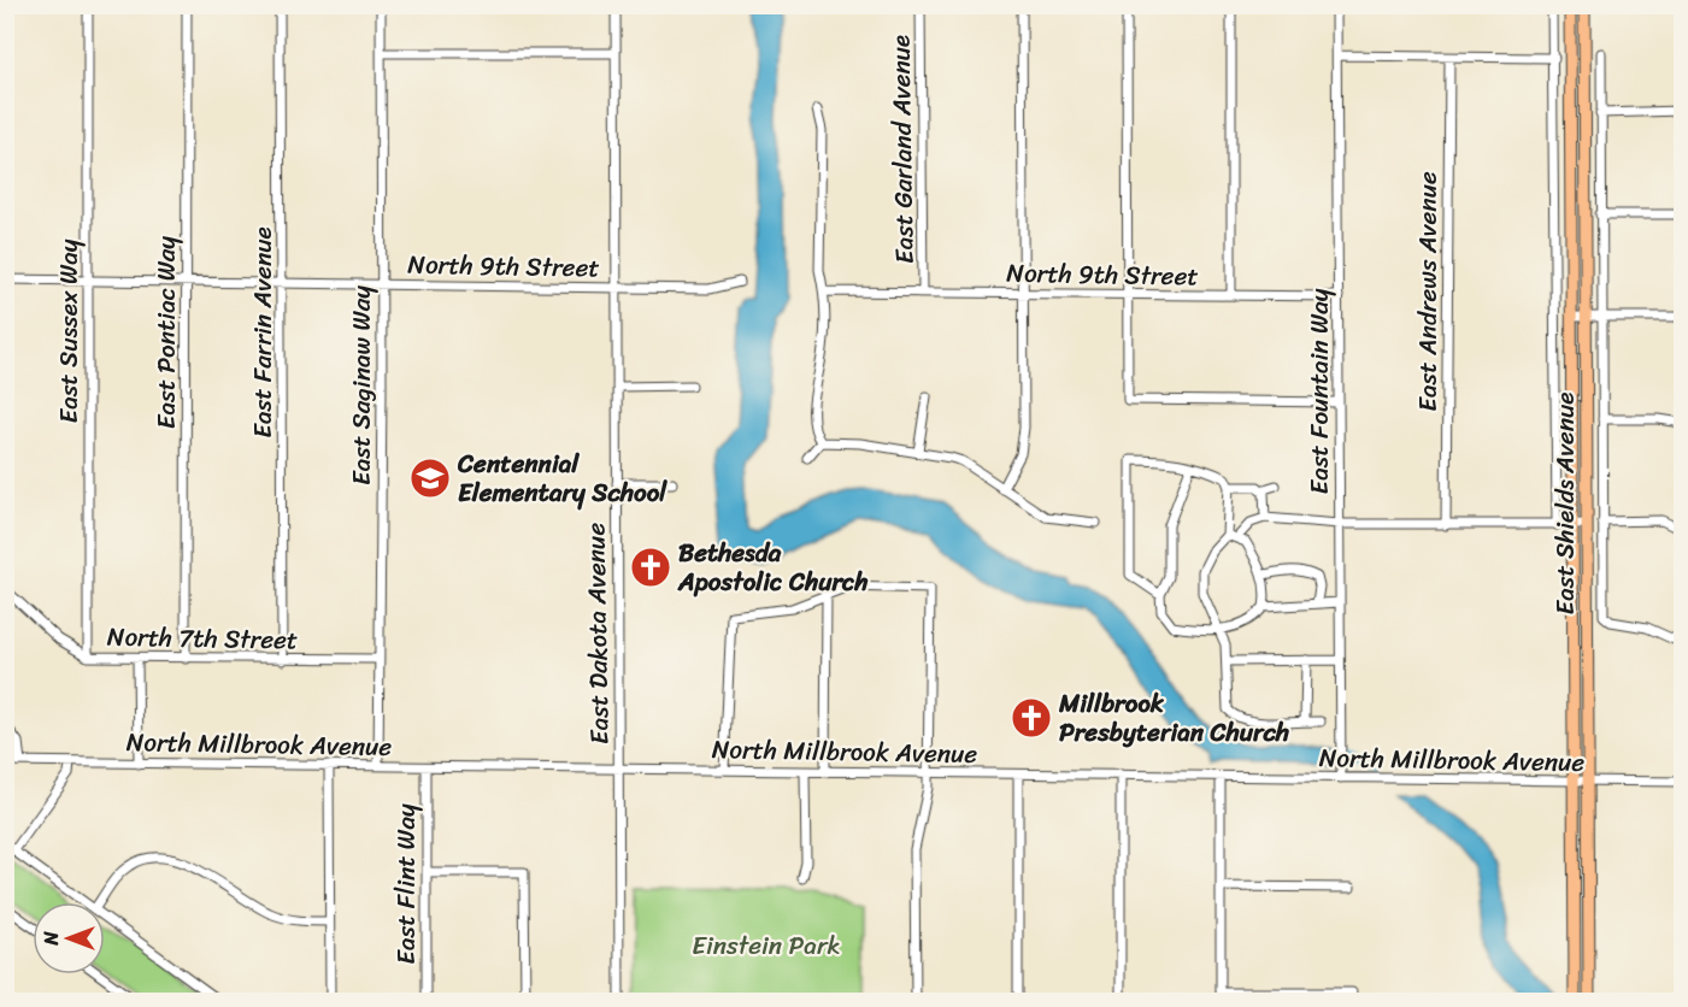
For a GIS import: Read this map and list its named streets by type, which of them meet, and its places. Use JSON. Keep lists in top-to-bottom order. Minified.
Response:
{"streets":{"main road":["East Shields Avenue"],"street":["East Garland Avenue","North 9th Street","East Andrews Avenue","East Sussex Way","East Pontiac Way","East Farrin Avenue","East Saginaw Way","East Fountain Way","East Dakota Avenue","North 7th Street","North Millbrook Avenue","East Flint Way"]},"crossings":[["East Garland Avenue","North 9th Street"],["North 9th Street","East Sussex Way"],["North 9th Street","East Pontiac Way"],["North 9th Street","East Farrin Avenue"],["North 9th Street","East Saginaw Way"],["North 9th Street","East Fountain Way"],["North 9th Street","East Dakota Avenue"],["East Sussex Way","North 7th Street"],["East Pontiac Way","North 7th Street"],["East Farrin Avenue","North 7th Street"],["East Saginaw Way","North 7th Street"],["East Saginaw Way","North Millbrook Avenue"],["East Fountain Way","North Millbrook Avenue"],["East Shields Avenue","North Millbrook Avenue"],["East Dakota Avenue","North Millbrook Avenue"],["North Millbrook Avenue","East Flint Way"]],"parks":["Einstein Park"],"places":{"school or university":["Centennial Elementary School"],"church":["Bethesda Apostolic Church","Millbrook Presbyterian Church"]},"north":"left"}
